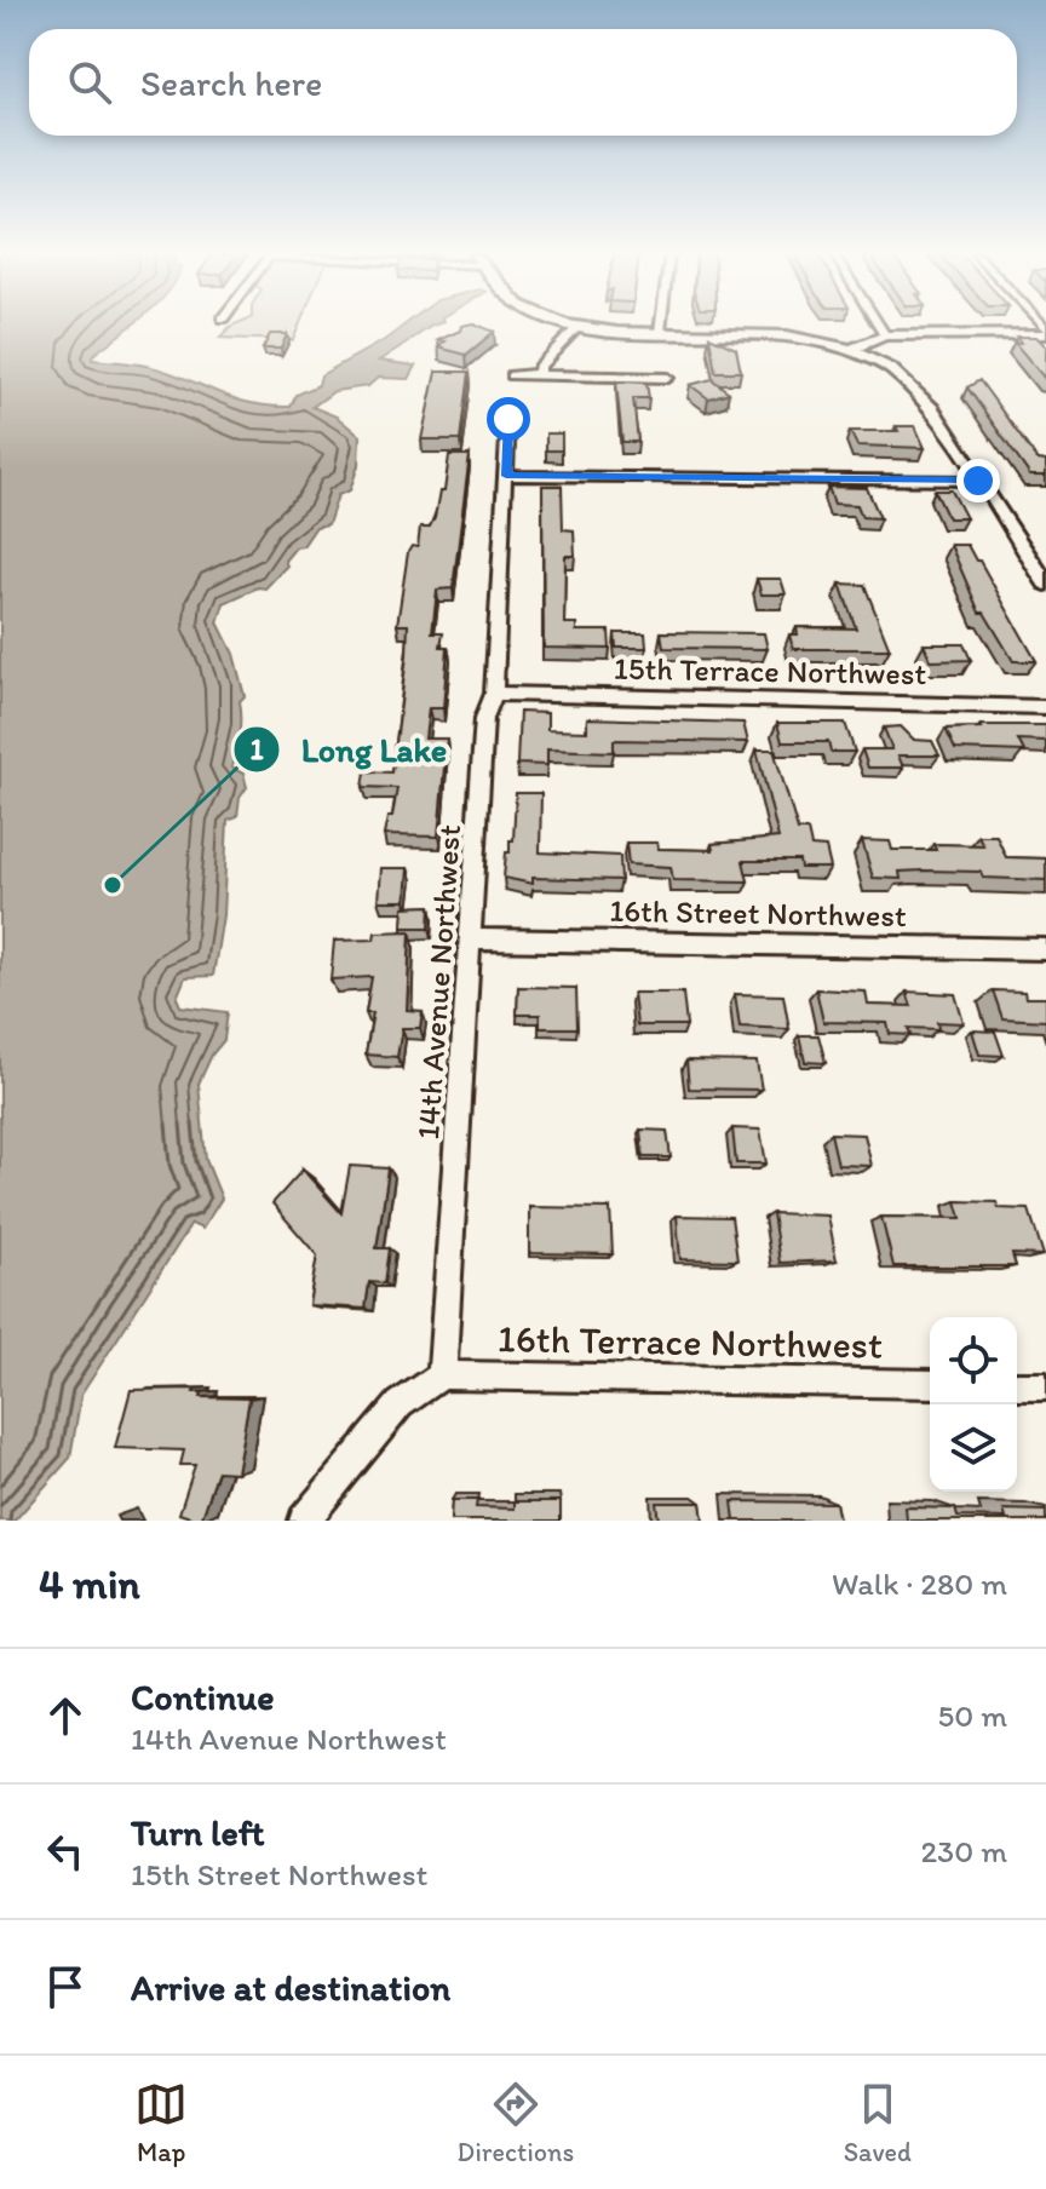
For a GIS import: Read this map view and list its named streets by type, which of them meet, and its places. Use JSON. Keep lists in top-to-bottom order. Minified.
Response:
{"streets":{"street":["15th Terrace Northwest","16th Street Northwest","14th Avenue Northwest","16th Terrace Northwest"]},"crossings":[["15th Terrace Northwest","14th Avenue Northwest"],["16th Street Northwest","14th Avenue Northwest"],["14th Avenue Northwest","16th Terrace Northwest"]],"places":["Long Lake"],"page":{"search":"Search here","heading":["4 min","Walk · 280 m"],"list":[["Continue","14th Avenue Northwest","50 m"],["Turn left","15th Street Northwest","230 m"],"Arrive at destination"],"nav":["Map","Directions","Saved"]}}
